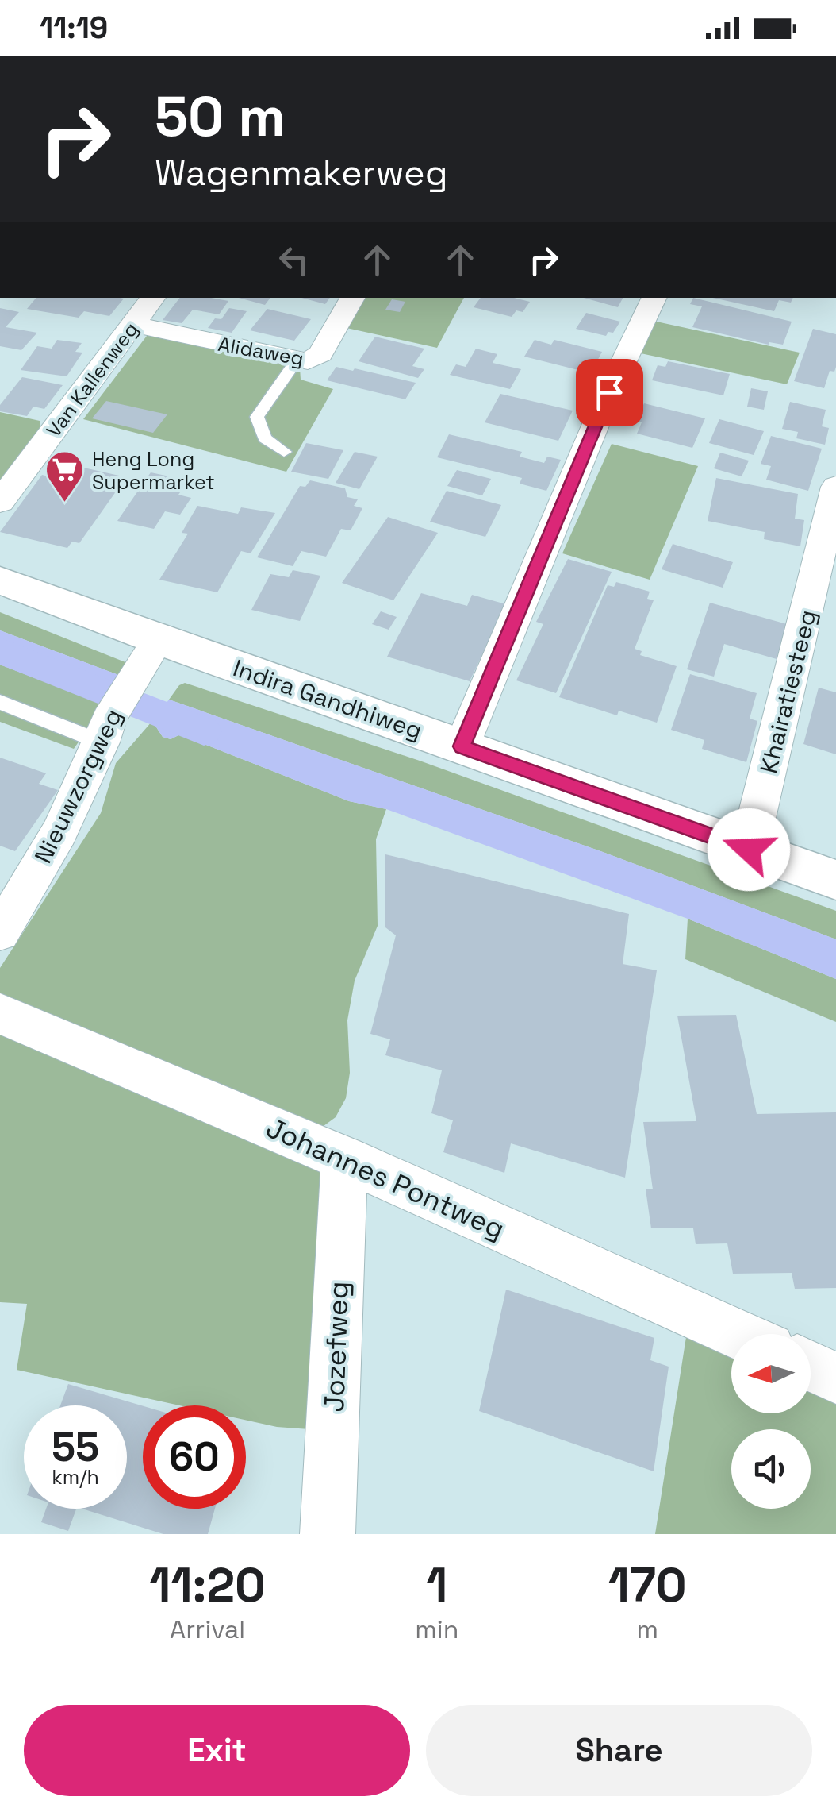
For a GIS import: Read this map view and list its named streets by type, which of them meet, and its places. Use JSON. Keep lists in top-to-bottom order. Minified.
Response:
{"streets":{"main road":["Indira Gandhiweg"],"street":["Alidaweg","Van Kallenweg","Khairatiesteeg","Nieuwzorgweg","Johannes Pontweg","Jozefweg"]},"crossings":[["Alidaweg","Van Kallenweg"],["Khairatiesteeg","Indira Gandhiweg"],["Indira Gandhiweg","Nieuwzorgweg"],["Johannes Pontweg","Jozefweg"]],"places":{"supermarket":["Heng Long Supermarket"]},"north":"left","page":{"status":"11:19","turn":["50 m","Wagenmakerweg"],"speed":"55 km/h","limit":"60","eta":["11:20","Arrival","1","min","170","m"],"buttons":["Exit","Share"]}}
